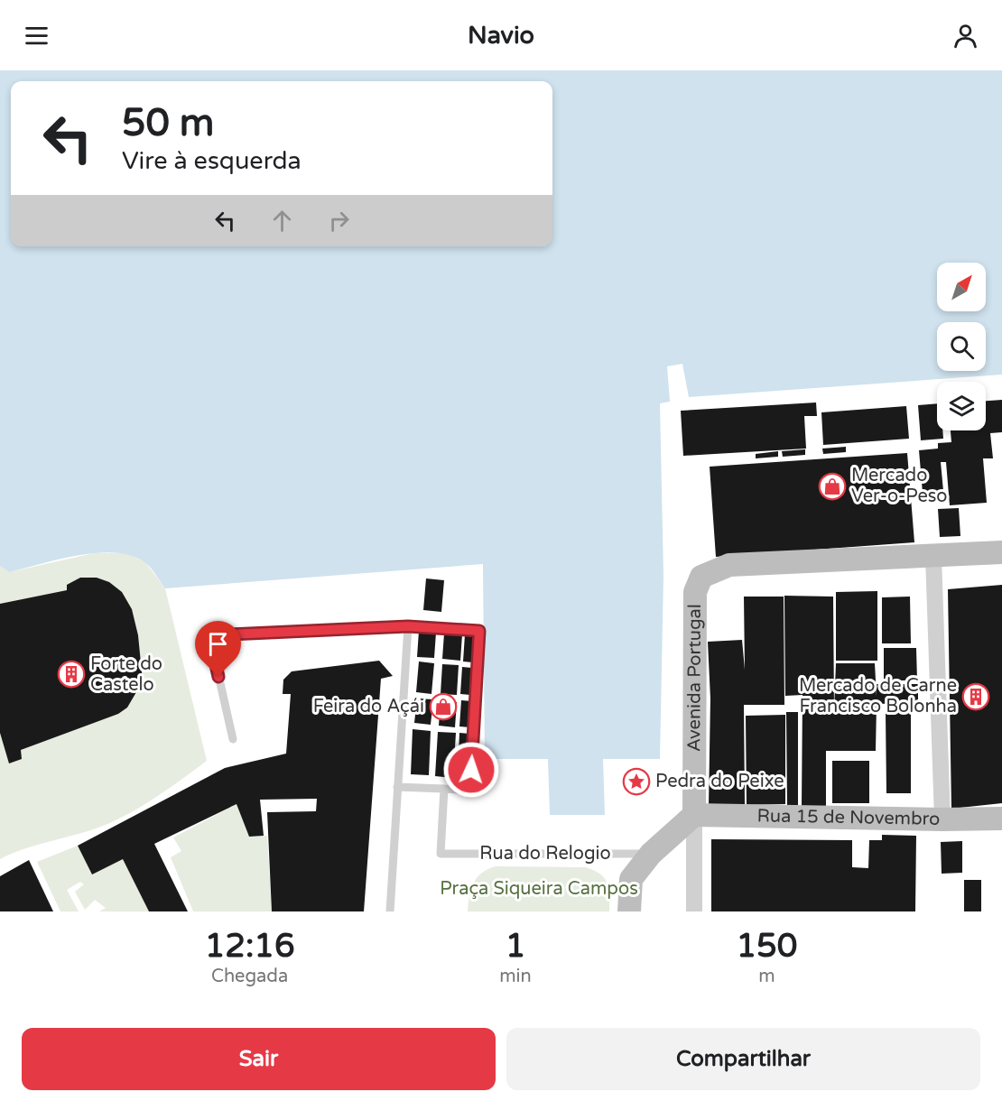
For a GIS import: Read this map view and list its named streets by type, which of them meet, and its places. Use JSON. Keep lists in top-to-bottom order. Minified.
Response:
{"streets":{"main road":["Avenida Portugal","Rua 15 de Novembro"],"lane":["Rua do Relogio"]},"crossings":[["Avenida Portugal","Rua 15 de Novembro"]],"parks":["Praça Siqueira Campos"],"places":{"shop":["Mercado Ver-o-Peso","Feira do Açái"],"building":["Forte do Castelo","Mercado de Carne Francisco Bolonha"],"place":["Pedra do Peixe"]},"north":"top right","page":{"header":"Navio","turn":["50 m","Vire à esquerda"],"eta":["12:16","Chegada","1","min","150","m"],"buttons":["Sair","Compartilhar"]}}
